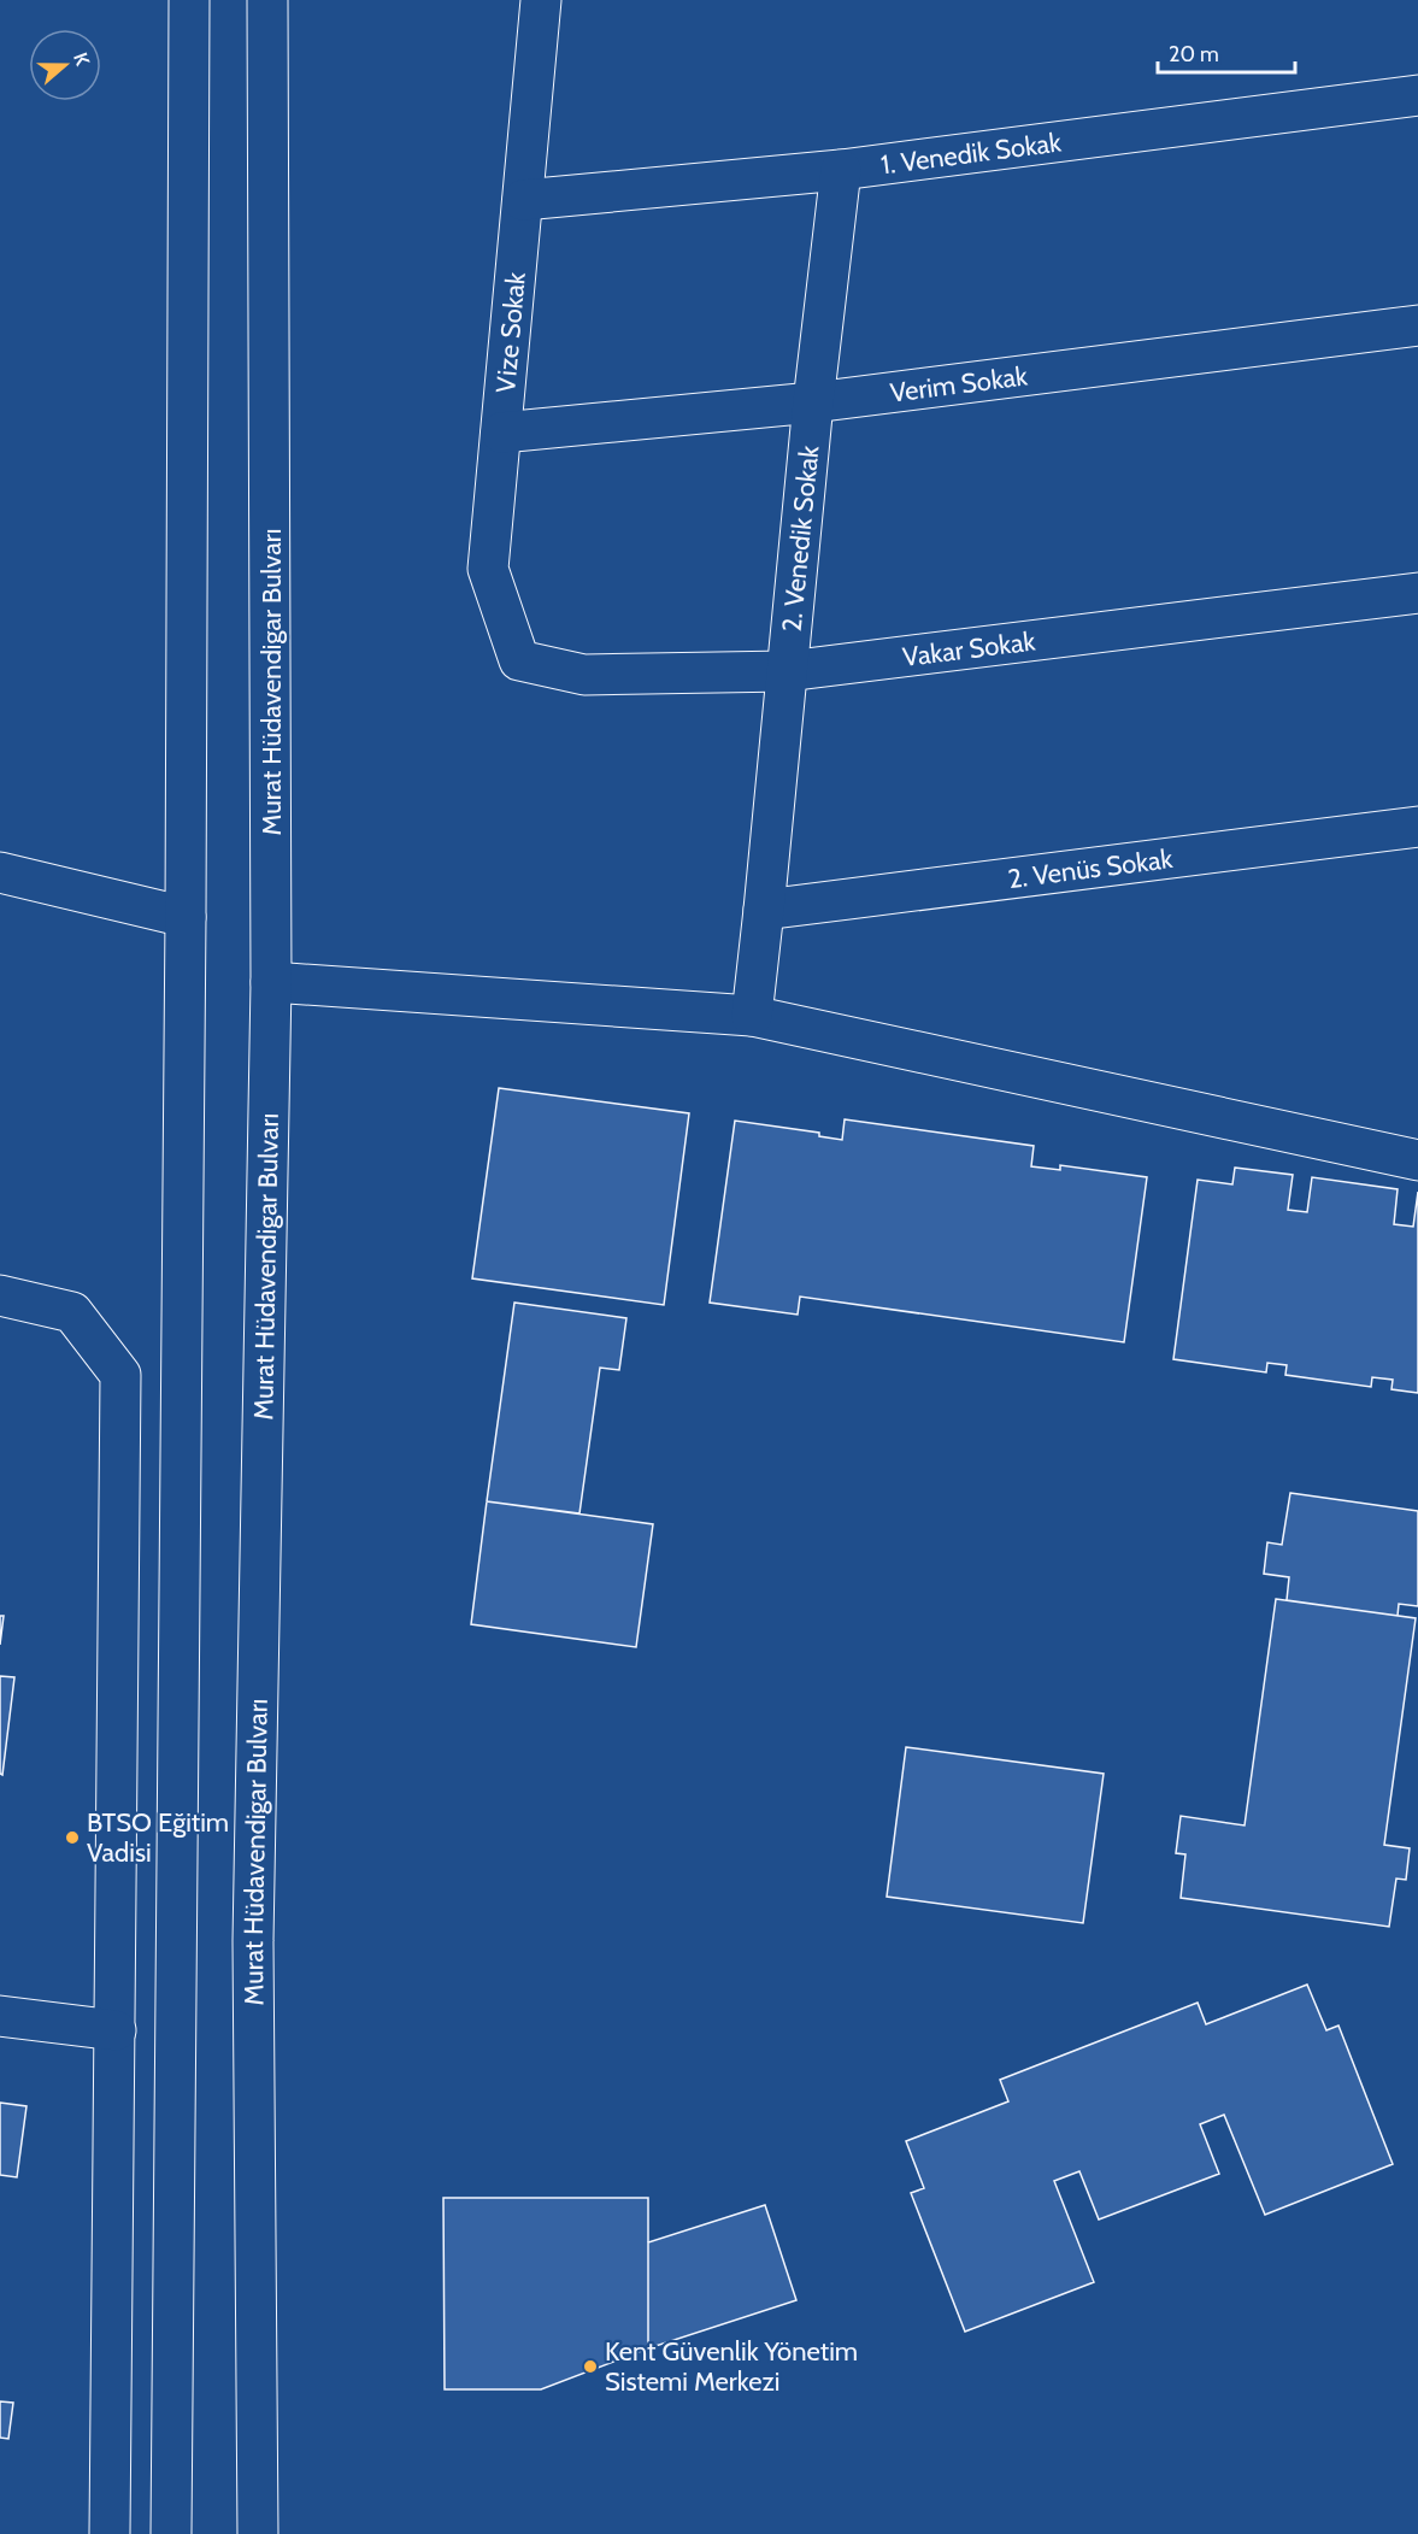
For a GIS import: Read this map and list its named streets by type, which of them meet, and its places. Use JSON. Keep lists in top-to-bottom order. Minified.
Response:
{"streets":{"street":["1. Venedik Sokak","Vize Sokak","Verim Sokak","2. Venedik Sokak","Vakar Sokak","Murat Hüdavendigar Bulvarı","2. Venüs Sokak"]},"crossings":[["1. Venedik Sokak","Vize Sokak"],["1. Venedik Sokak","2. Venedik Sokak"],["Vize Sokak","Verim Sokak"],["Vize Sokak","Vakar Sokak"],["Verim Sokak","2. Venedik Sokak"],["2. Venedik Sokak","Vakar Sokak"],["2. Venedik Sokak","2. Venüs Sokak"]],"places":["BTSO Eğitim Vadisi","Kent Güvenlik Yönetim Sistemi Merkezi"],"scale_bar":"20 m","north":"right"}
